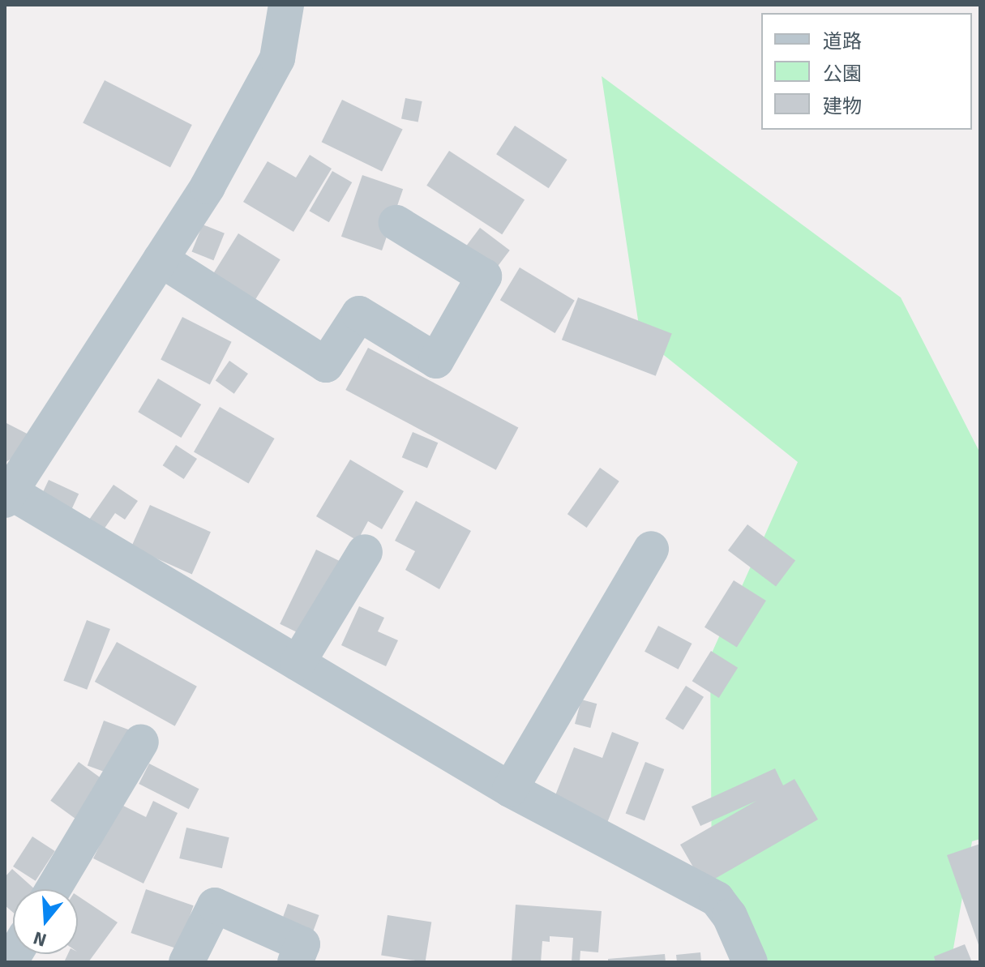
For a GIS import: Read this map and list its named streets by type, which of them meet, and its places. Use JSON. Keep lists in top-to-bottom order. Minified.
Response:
{"legend":["道路","公園","建物"],"north":"bottom"}
